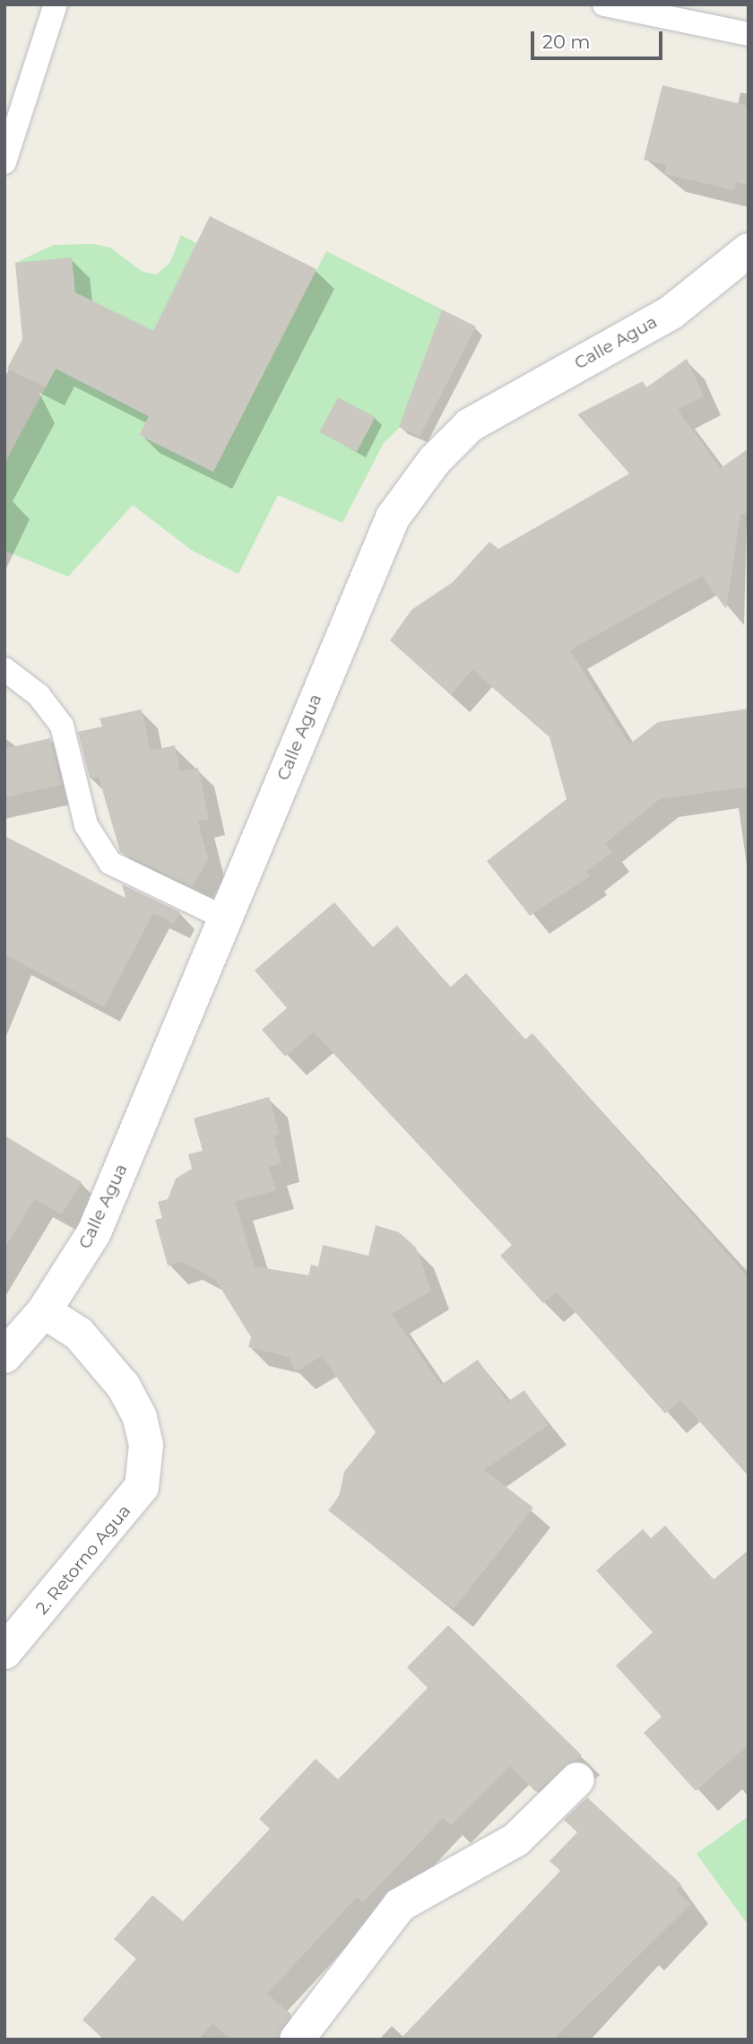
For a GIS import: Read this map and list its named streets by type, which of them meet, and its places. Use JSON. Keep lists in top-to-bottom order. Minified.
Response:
{"streets":{"street":["Calle Agua","2. Retorno Agua"]},"crossings":[["Calle Agua","2. Retorno Agua"]],"scale_bar":"20 m"}
